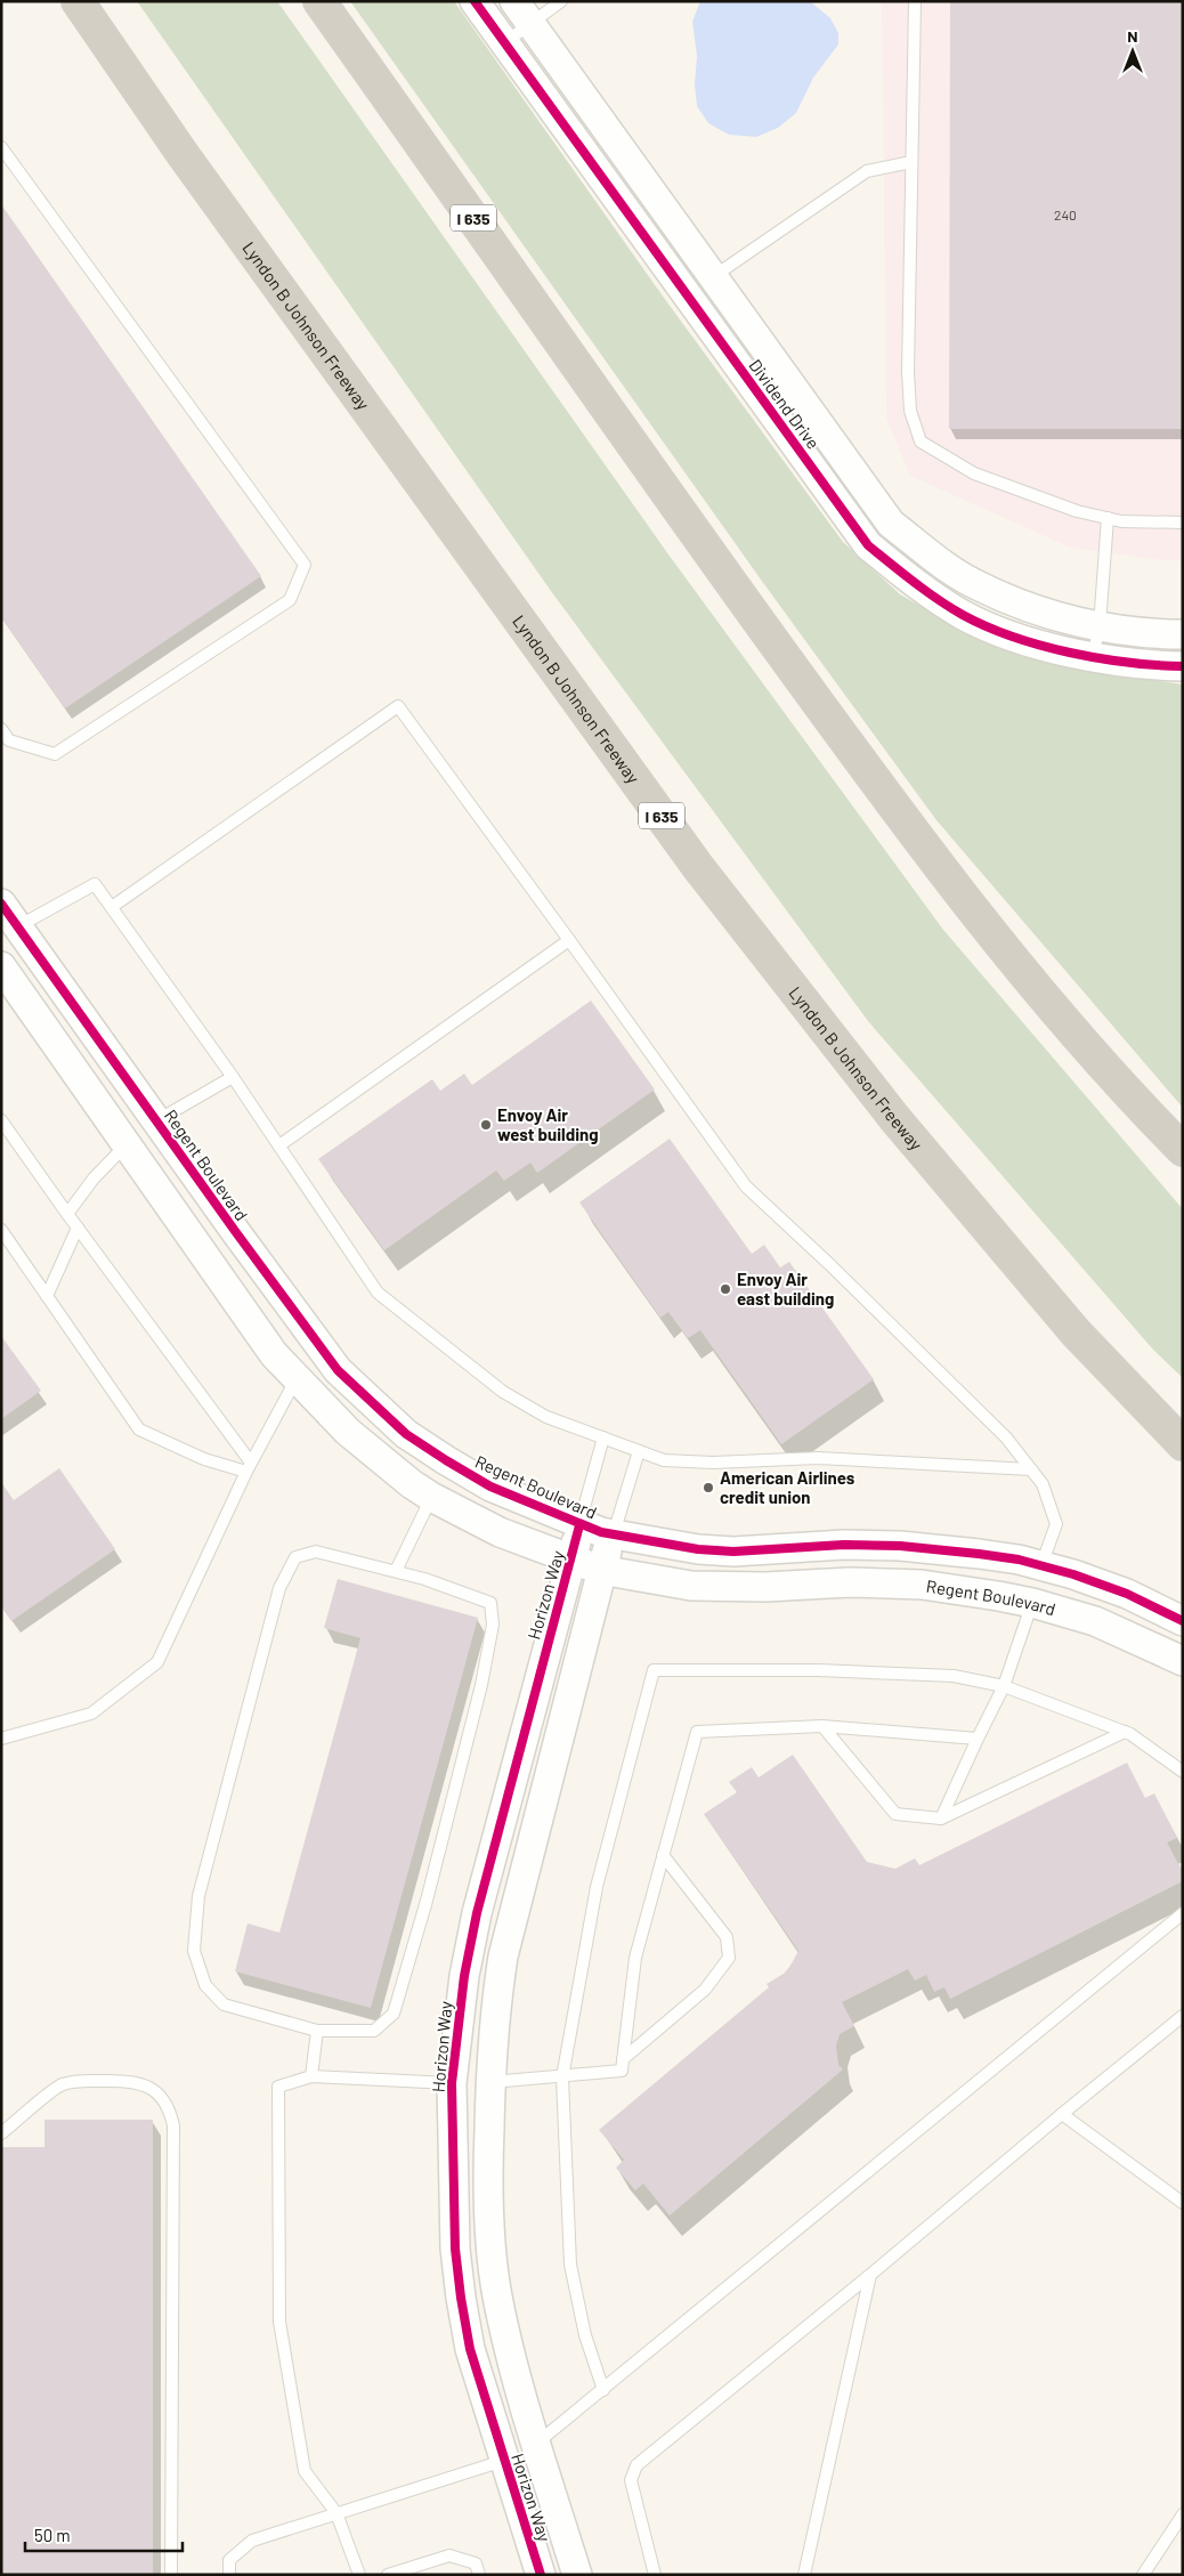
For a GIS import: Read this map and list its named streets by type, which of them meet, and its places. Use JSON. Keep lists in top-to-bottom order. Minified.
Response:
{"streets":{"highway":["I 635","Lyndon B Johnson Freeway"],"street":["Dividend Drive","Regent Boulevard","Horizon Way"]},"crossings":[["Regent Boulevard","Horizon Way"]],"places":["Envoy Air west building","Envoy Air east building","American Airlines credit union"],"house_numbers":["240"],"scale_bar":"50 m","north":"top"}
